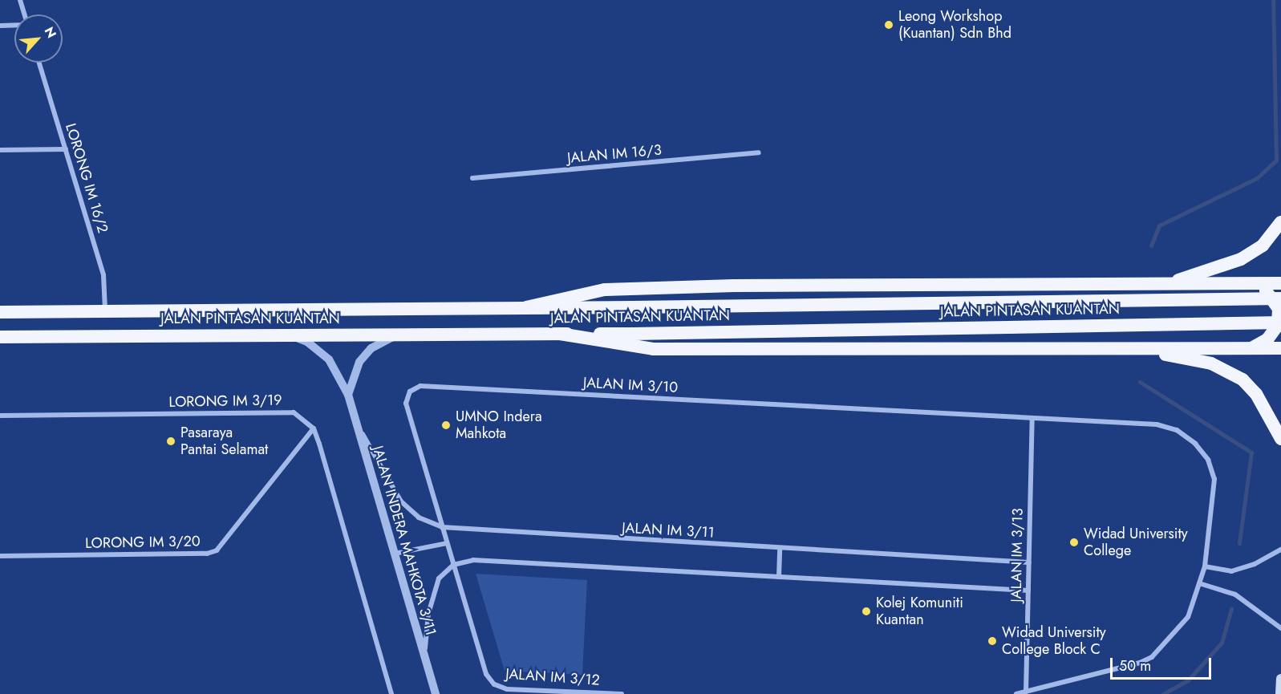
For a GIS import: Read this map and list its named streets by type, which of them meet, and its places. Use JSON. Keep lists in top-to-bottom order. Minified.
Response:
{"streets":{"highway":["JALAN PINTASAN KUANTAN"],"street":["JALAN IM 16/3","LORONG IM 16/2","JALAN IM 3/10","LORONG IM 3/19","JALAN IM 3/11","JALAN INDERA MAHKOTA 3/11","LORONG IM 3/20","JALAN IM 3/13","JALAN IM 3/12"]},"crossings":[["LORONG IM 16/2","JALAN PINTASAN KUANTAN"],["JALAN PINTASAN KUANTAN","JALAN INDERA MAHKOTA 3/11"],["JALAN IM 3/10","JALAN IM 3/11"],["JALAN IM 3/10","JALAN IM 3/13"],["JALAN IM 3/10","JALAN IM 3/12"],["LORONG IM 3/19","LORONG IM 3/20"],["JALAN IM 3/11","JALAN INDERA MAHKOTA 3/11"],["JALAN IM 3/11","JALAN IM 3/13"]],"places":["Leong Workshop (Kuantan) Sdn Bhd","UMNO Indera Mahkota","Pasaraya Pantai Selamat","Widad University College","Kolej Komuniti Kuantan","Widad University College Block C"],"scale_bar":"50 m","north":"top right"}
